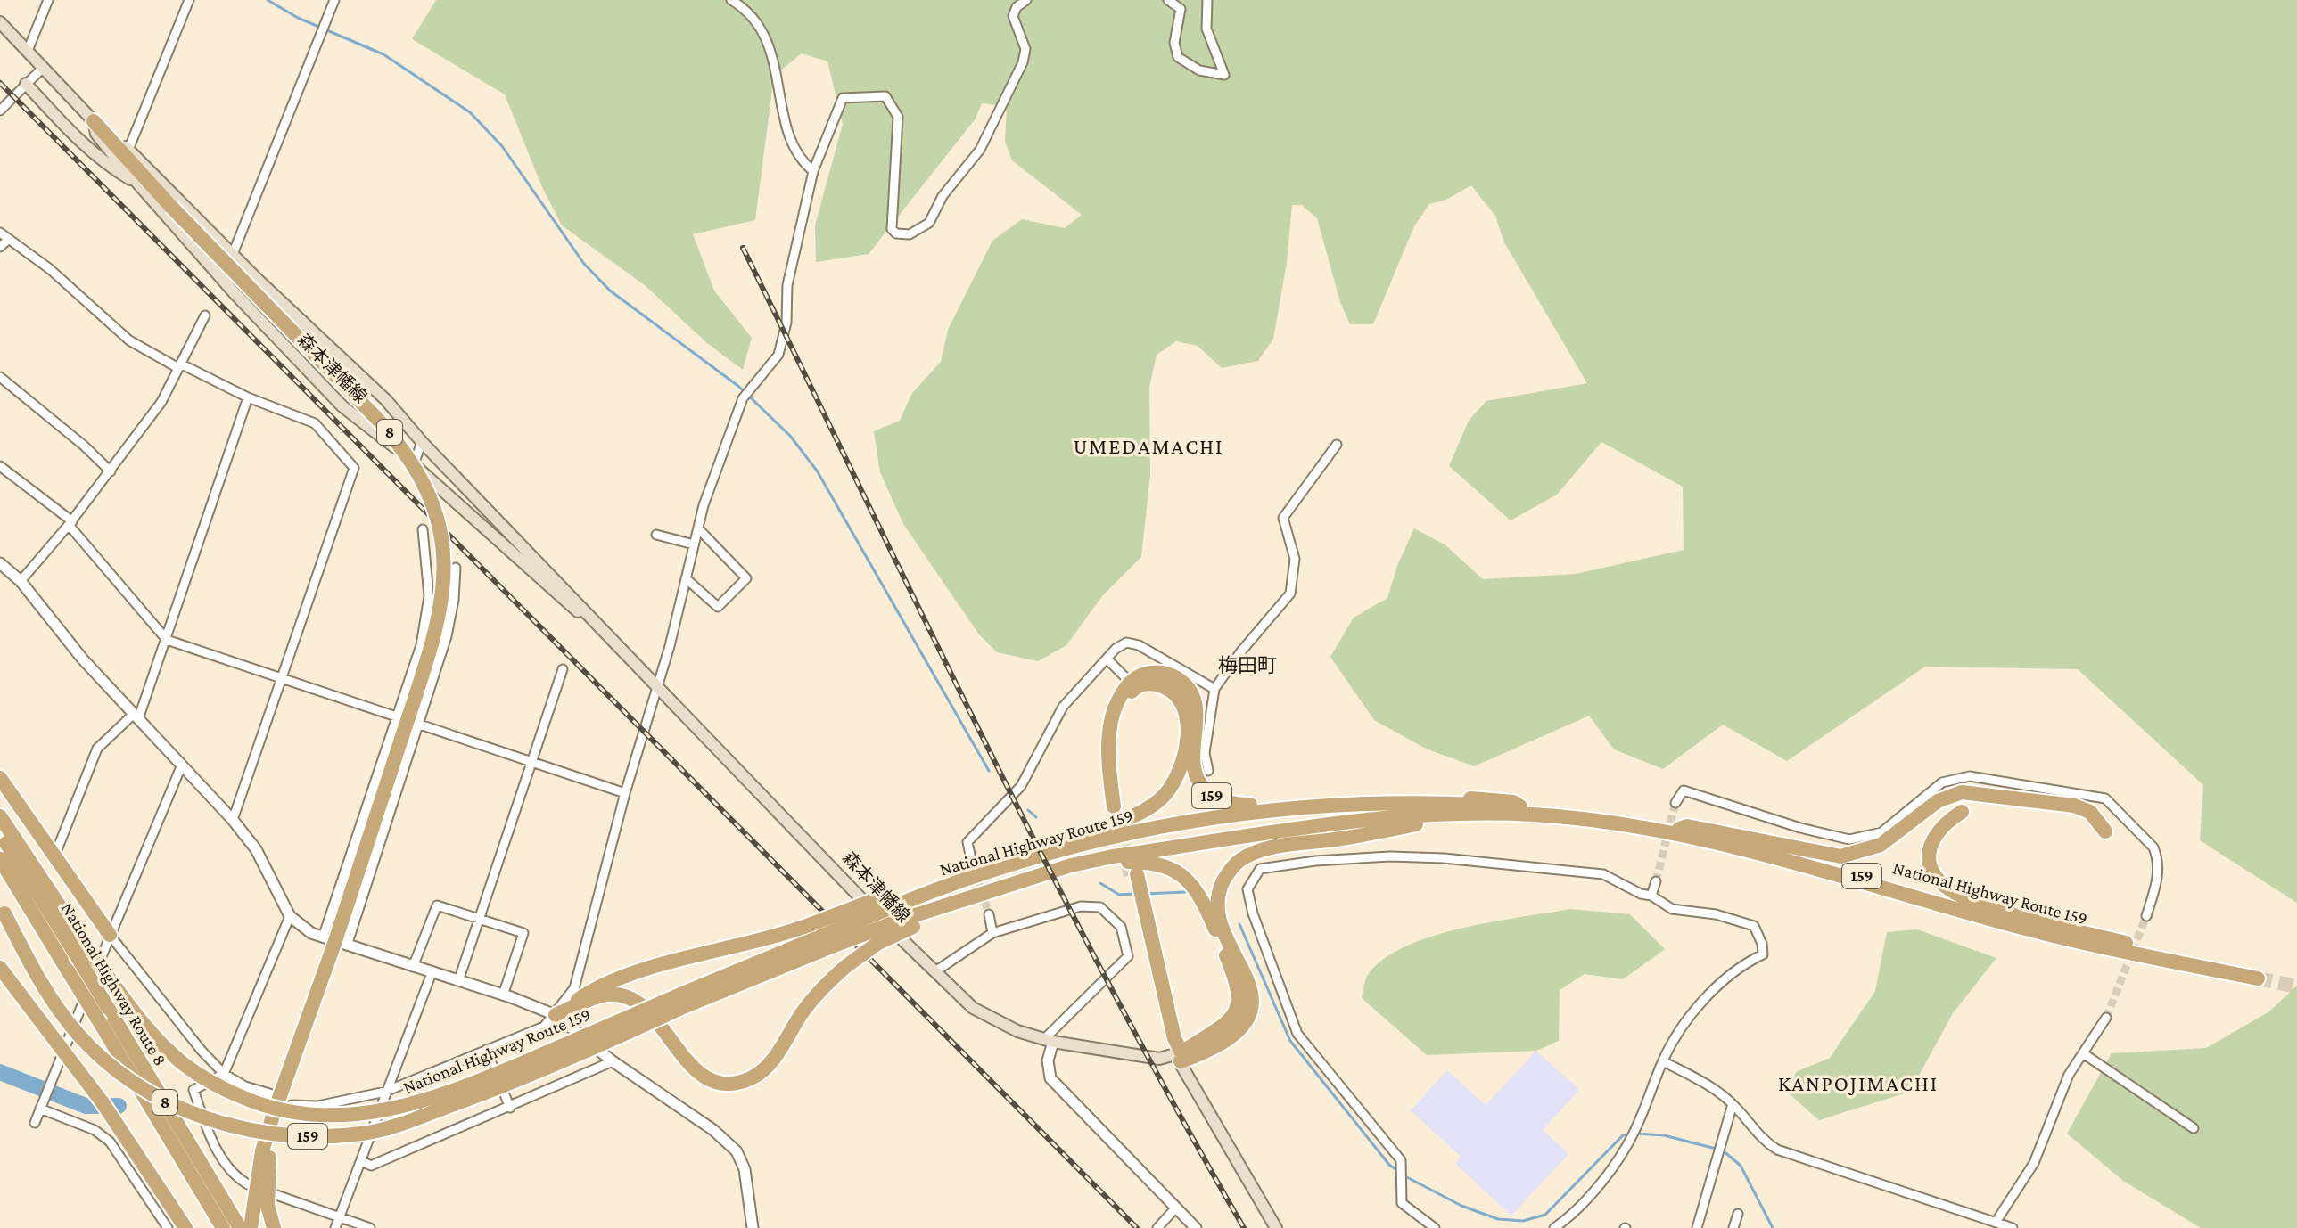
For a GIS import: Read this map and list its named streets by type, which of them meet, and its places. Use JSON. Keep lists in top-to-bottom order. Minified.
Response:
{"streets":{"highway":["8","159","National Highway Route 159","National Highway Route 8"],"main road":["森本津幡線"]},"crossings":[["森本津幡線","8"],["森本津幡線","159"],["159","National Highway Route 159"],["National Highway Route 159","National Highway Route 8"]],"districts":["UMEDAMACHI","梅田町","KANPOJIMACHI"]}
